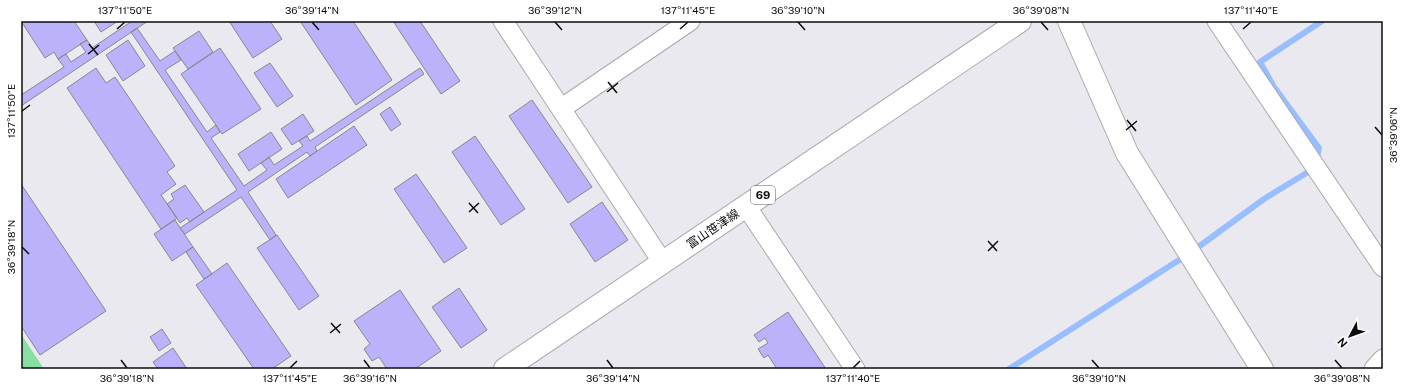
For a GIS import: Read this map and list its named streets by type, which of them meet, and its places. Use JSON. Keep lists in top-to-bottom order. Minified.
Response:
{"streets":{"main road":["69","富山笹津線"]},"north":"bottom left","coordinates":["137°11'50\"E","36°39'14\"N","36°39'12\"N","137°11'45\"E","36°39'10\"N","36°39'08\"N","137°11'40\"E","36°39'06\"N","36°39'18\"N","36°39'16\"N"]}
